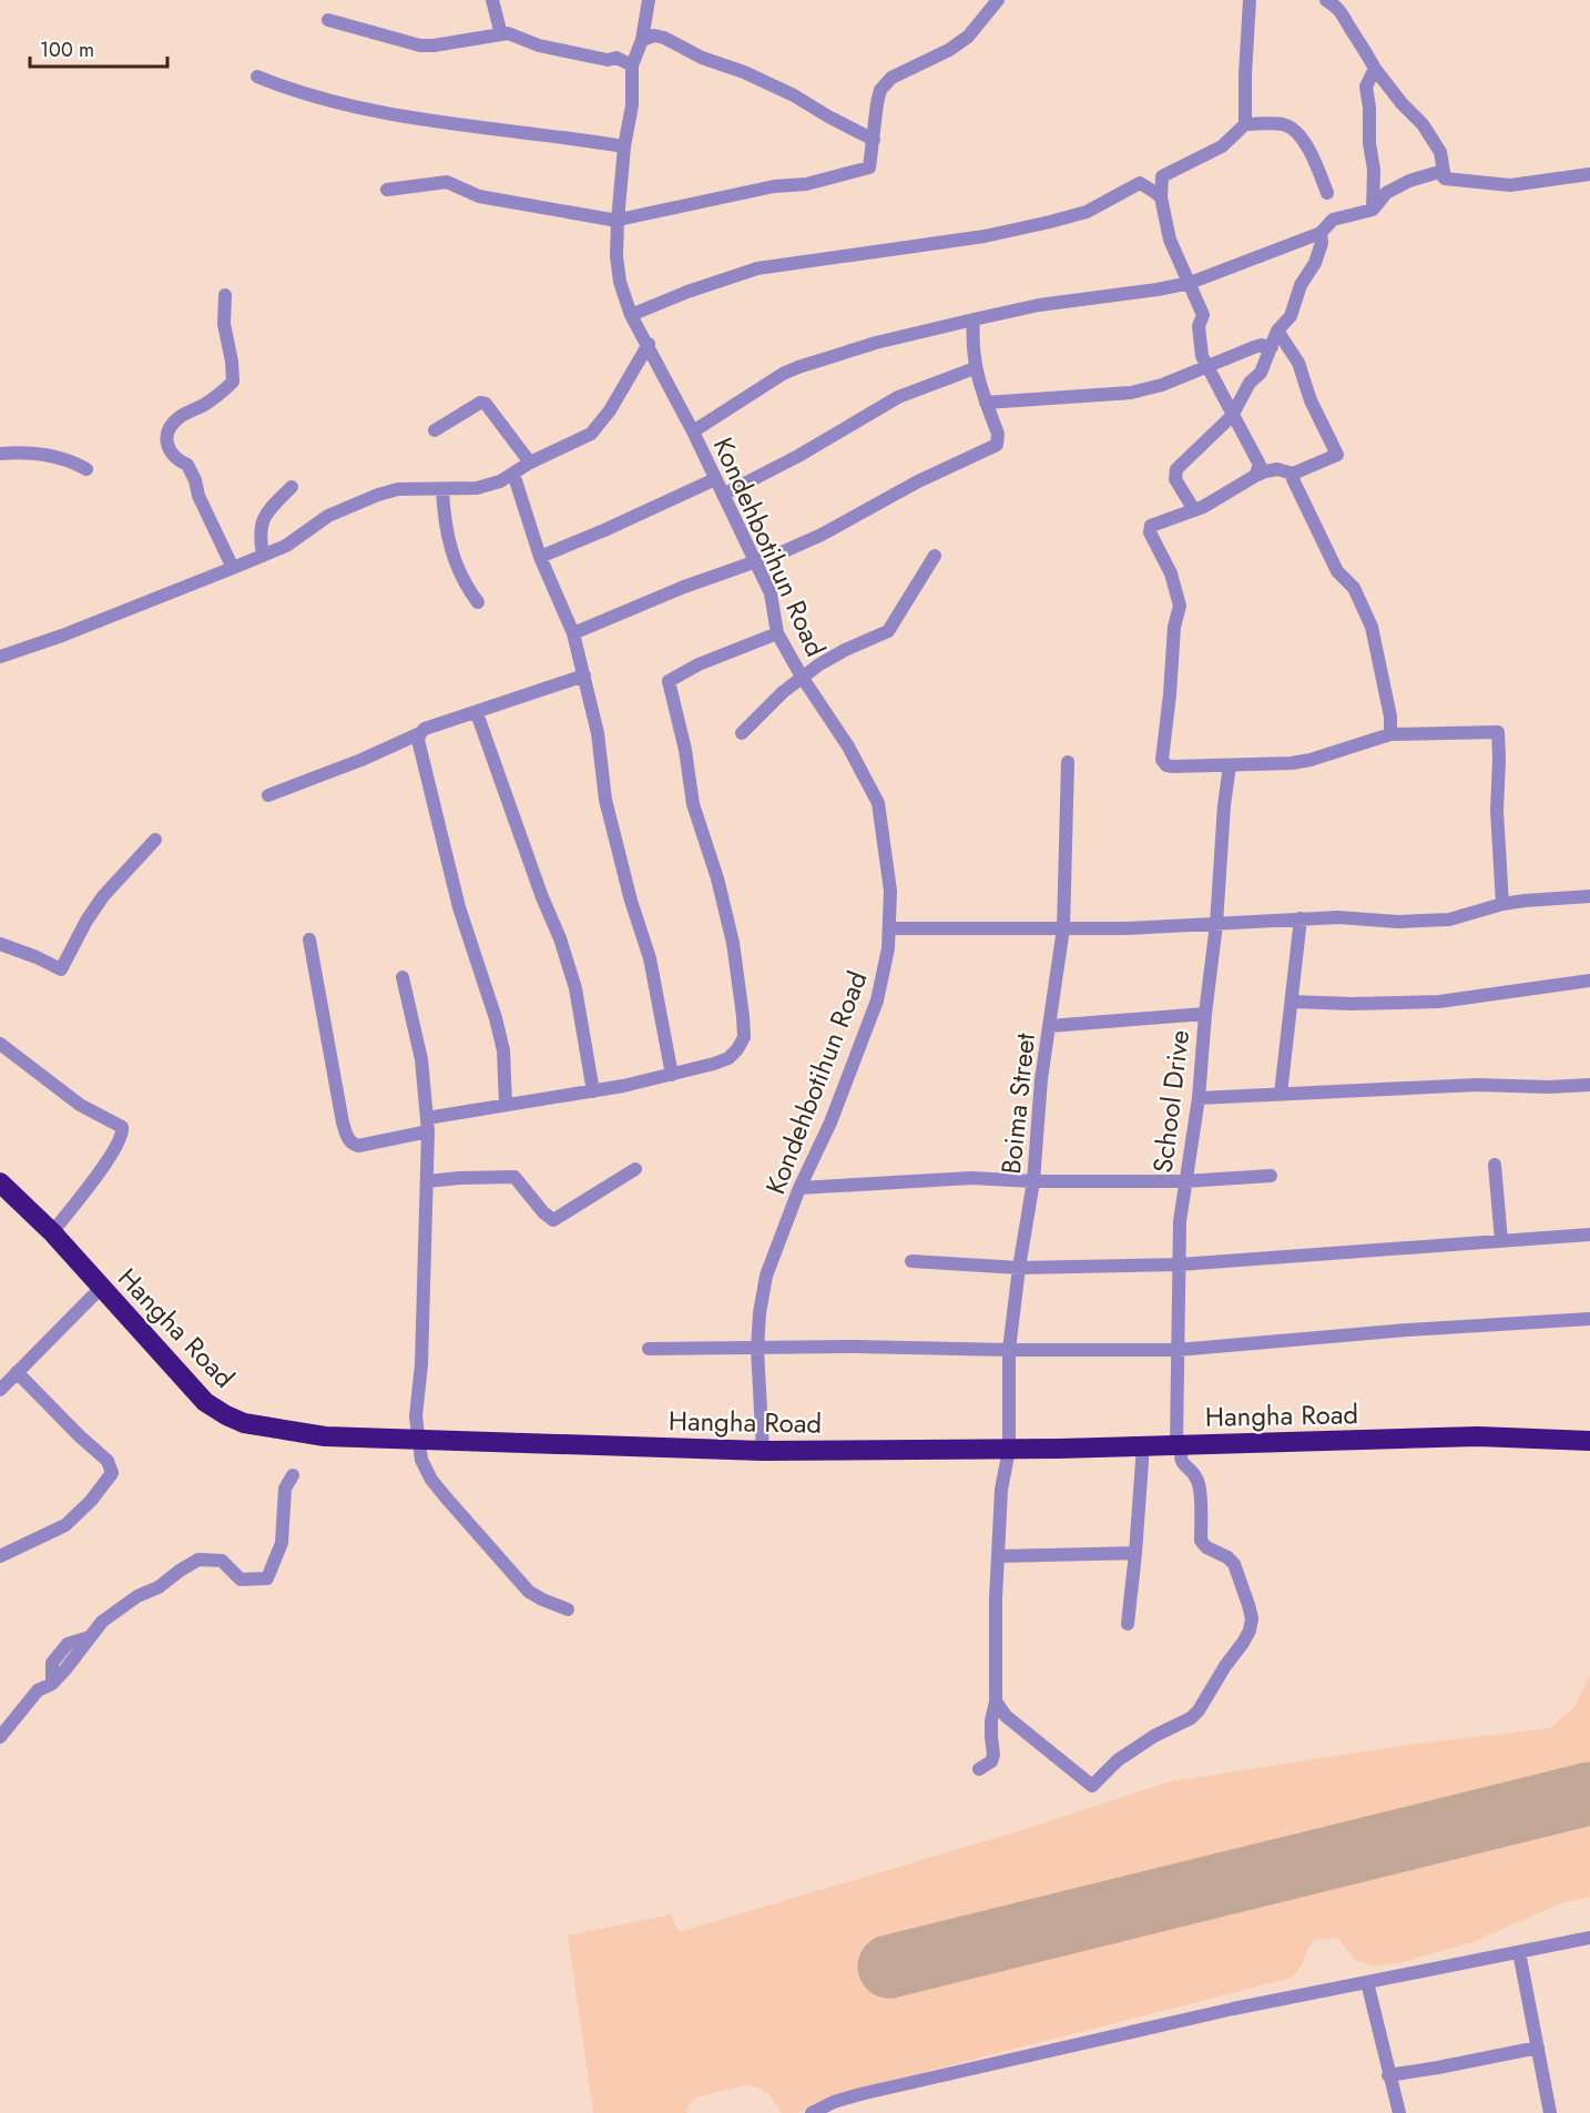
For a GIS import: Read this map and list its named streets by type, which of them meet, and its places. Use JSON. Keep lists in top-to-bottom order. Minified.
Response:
{"streets":{"highway":["Hangha Road"],"street":["Kondehbotihun Road","School Drive","Boima Street"]},"crossings":[["Kondehbotihun Road","Hangha Road"],["School Drive","Boima Street"],["School Drive","Hangha Road"],["Boima Street","Hangha Road"]],"scale_bar":"100 m"}
